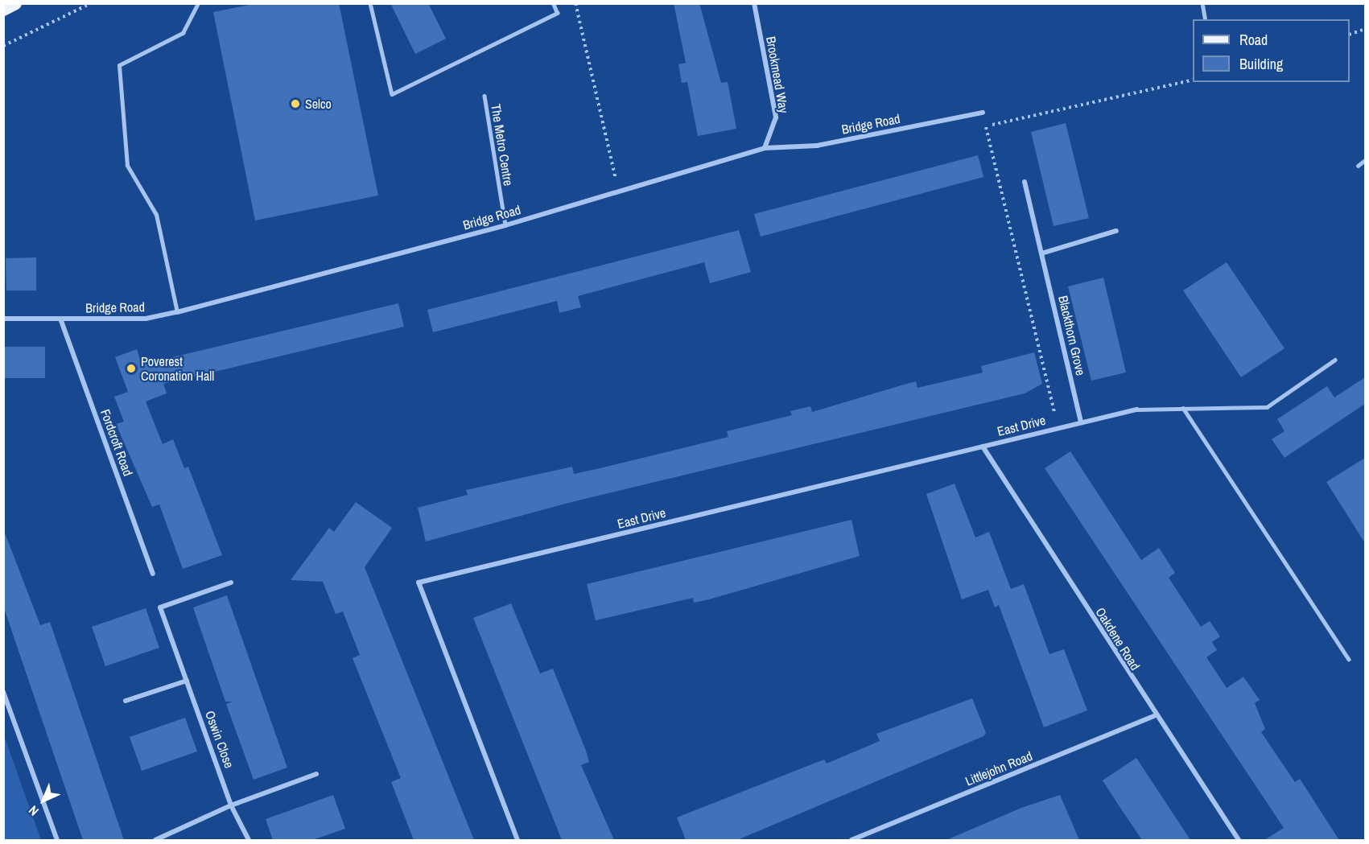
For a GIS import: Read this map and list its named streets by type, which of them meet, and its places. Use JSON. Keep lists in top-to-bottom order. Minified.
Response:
{"streets":{"street":["Brookmead Way","Bridge Road","Blackthorn Grove","East Drive","Fordcroft Road","Oakdene Road","Oswin Close","Littlejohn Road"],"lane":["The Metro Centre"]},"crossings":[["Brookmead Way","Bridge Road"],["Bridge Road","The Metro Centre"],["Bridge Road","Fordcroft Road"],["Blackthorn Grove","East Drive"],["East Drive","Oakdene Road"],["Oakdene Road","Littlejohn Road"]],"places":["Selco","Poverest Coronation Hall"],"legend":["Road","Building"],"north":"bottom left"}
